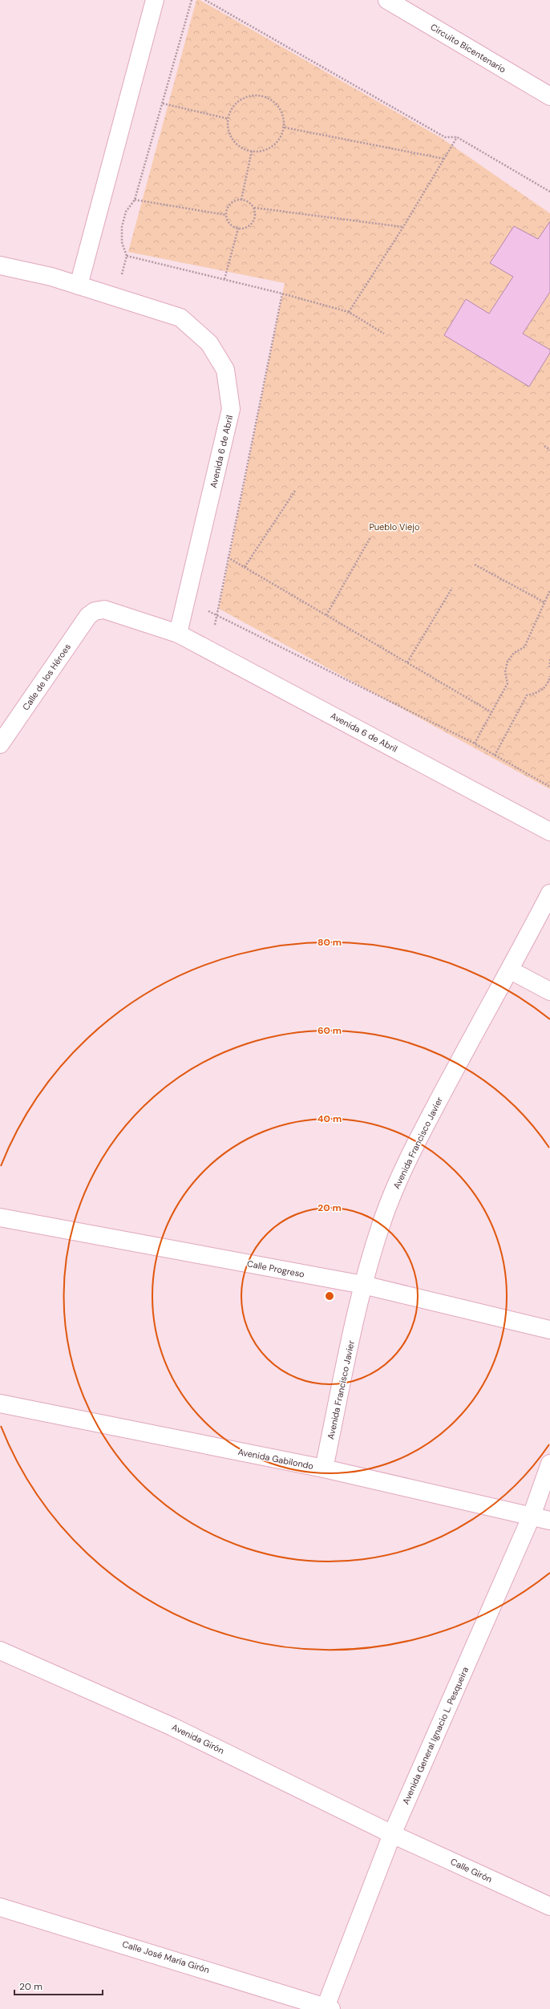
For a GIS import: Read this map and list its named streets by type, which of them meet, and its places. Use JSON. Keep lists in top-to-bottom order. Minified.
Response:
{"streets":{"street":["Circuito Bicentenario","Avenida 6 de Abril","Calle de los Héroes","Avenida Francisco Javier","Calle Progreso","Avenida Gabilondo","Avenida General Ignacio L. Pesqueira","Avenida Girón","Calle Girón","Calle José María Girón"]},"crossings":[["Avenida 6 de Abril","Calle de los Héroes"],["Avenida Francisco Javier","Calle Progreso"],["Avenida Francisco Javier","Avenida Gabilondo"],["Avenida Gabilondo","Avenida General Ignacio L. Pesqueira"],["Avenida General Ignacio L. Pesqueira","Avenida Girón"],["Avenida General Ignacio L. Pesqueira","Calle Girón"],["Avenida General Ignacio L. Pesqueira","Calle José María Girón"],["Avenida Girón","Calle Girón"]],"parks":["Pueblo Viejo"],"scale_bar":"20 m","rings":["80 m","60 m","40 m","20 m"]}
